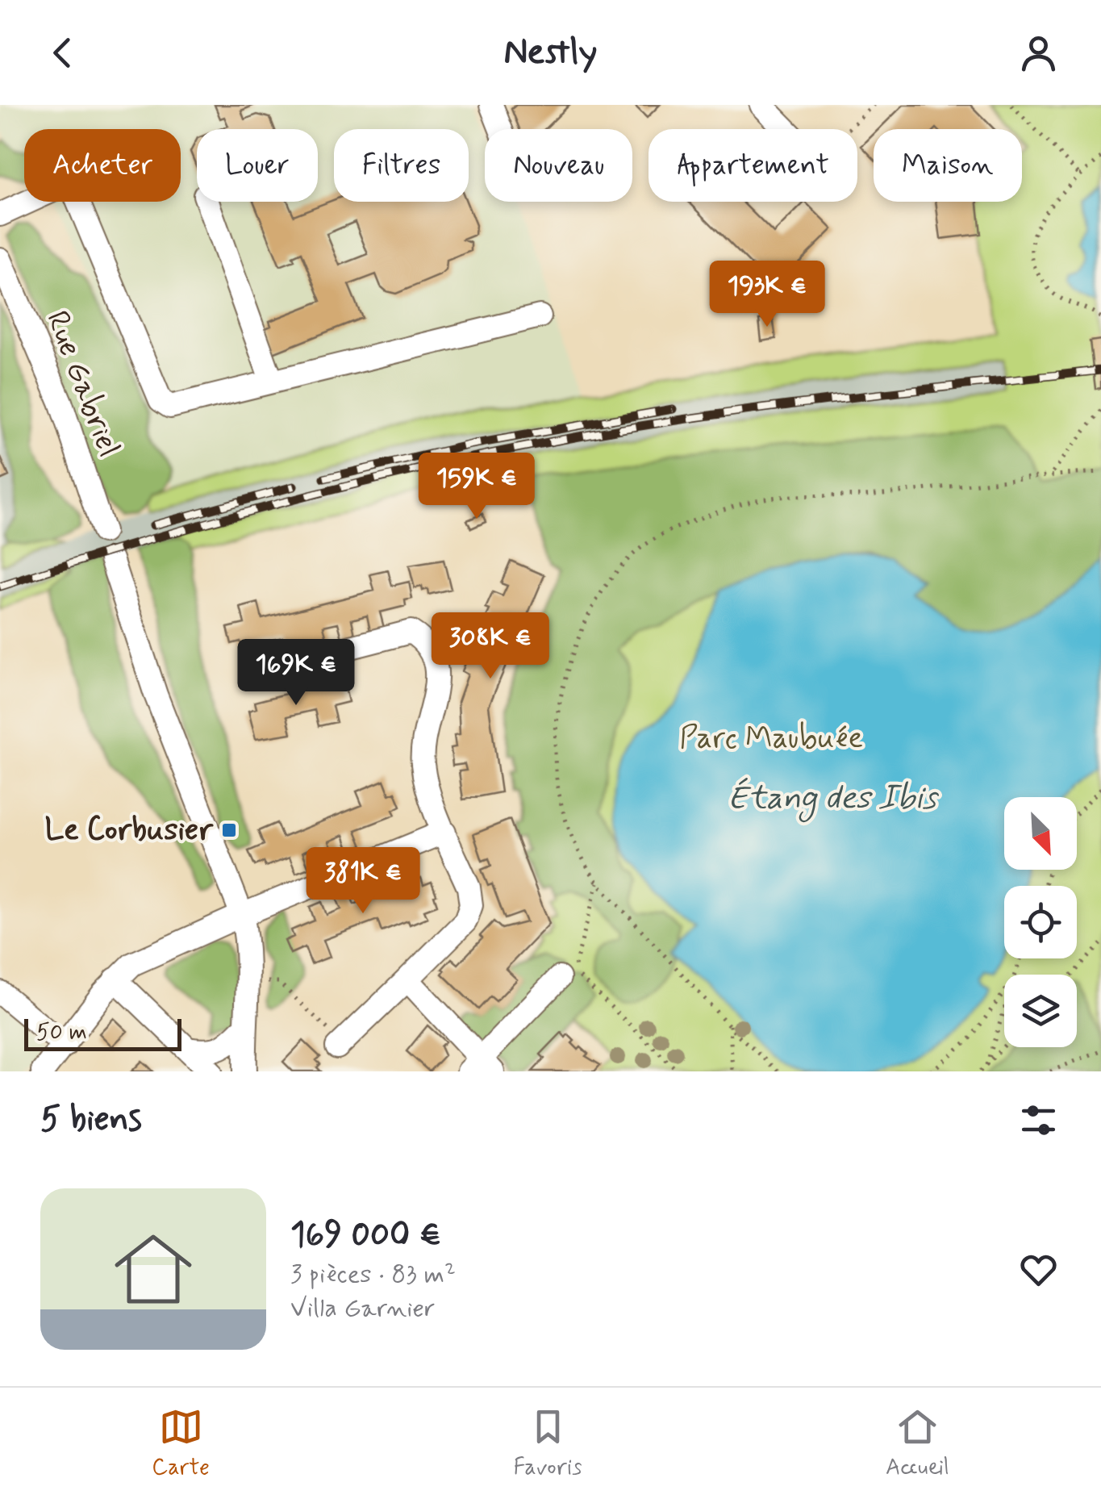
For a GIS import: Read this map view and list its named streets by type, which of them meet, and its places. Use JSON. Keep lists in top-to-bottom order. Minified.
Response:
{"streets":{"street":["Rue Gabriel"]},"water":["Étang des Ibis"],"parks":["Parc Maubuée"],"places":{"transit":["Le Corbusier"]},"scale_bar":"50 m","north":"bottom right","page":{"header":"Nestly","chip":["Acheter","Louer","Filtres","Nouveau","Appartement","Maison"],"price":["193K €","159K €","308K €","169K €","381K €"],"scale":"50 m","heading":"5 biens","list":[{"name":"169 000 €","note":"3 pièces · 83 m² · Villa Garnier"}],"tabs":["Carte","Favoris","Accueil"]}}
